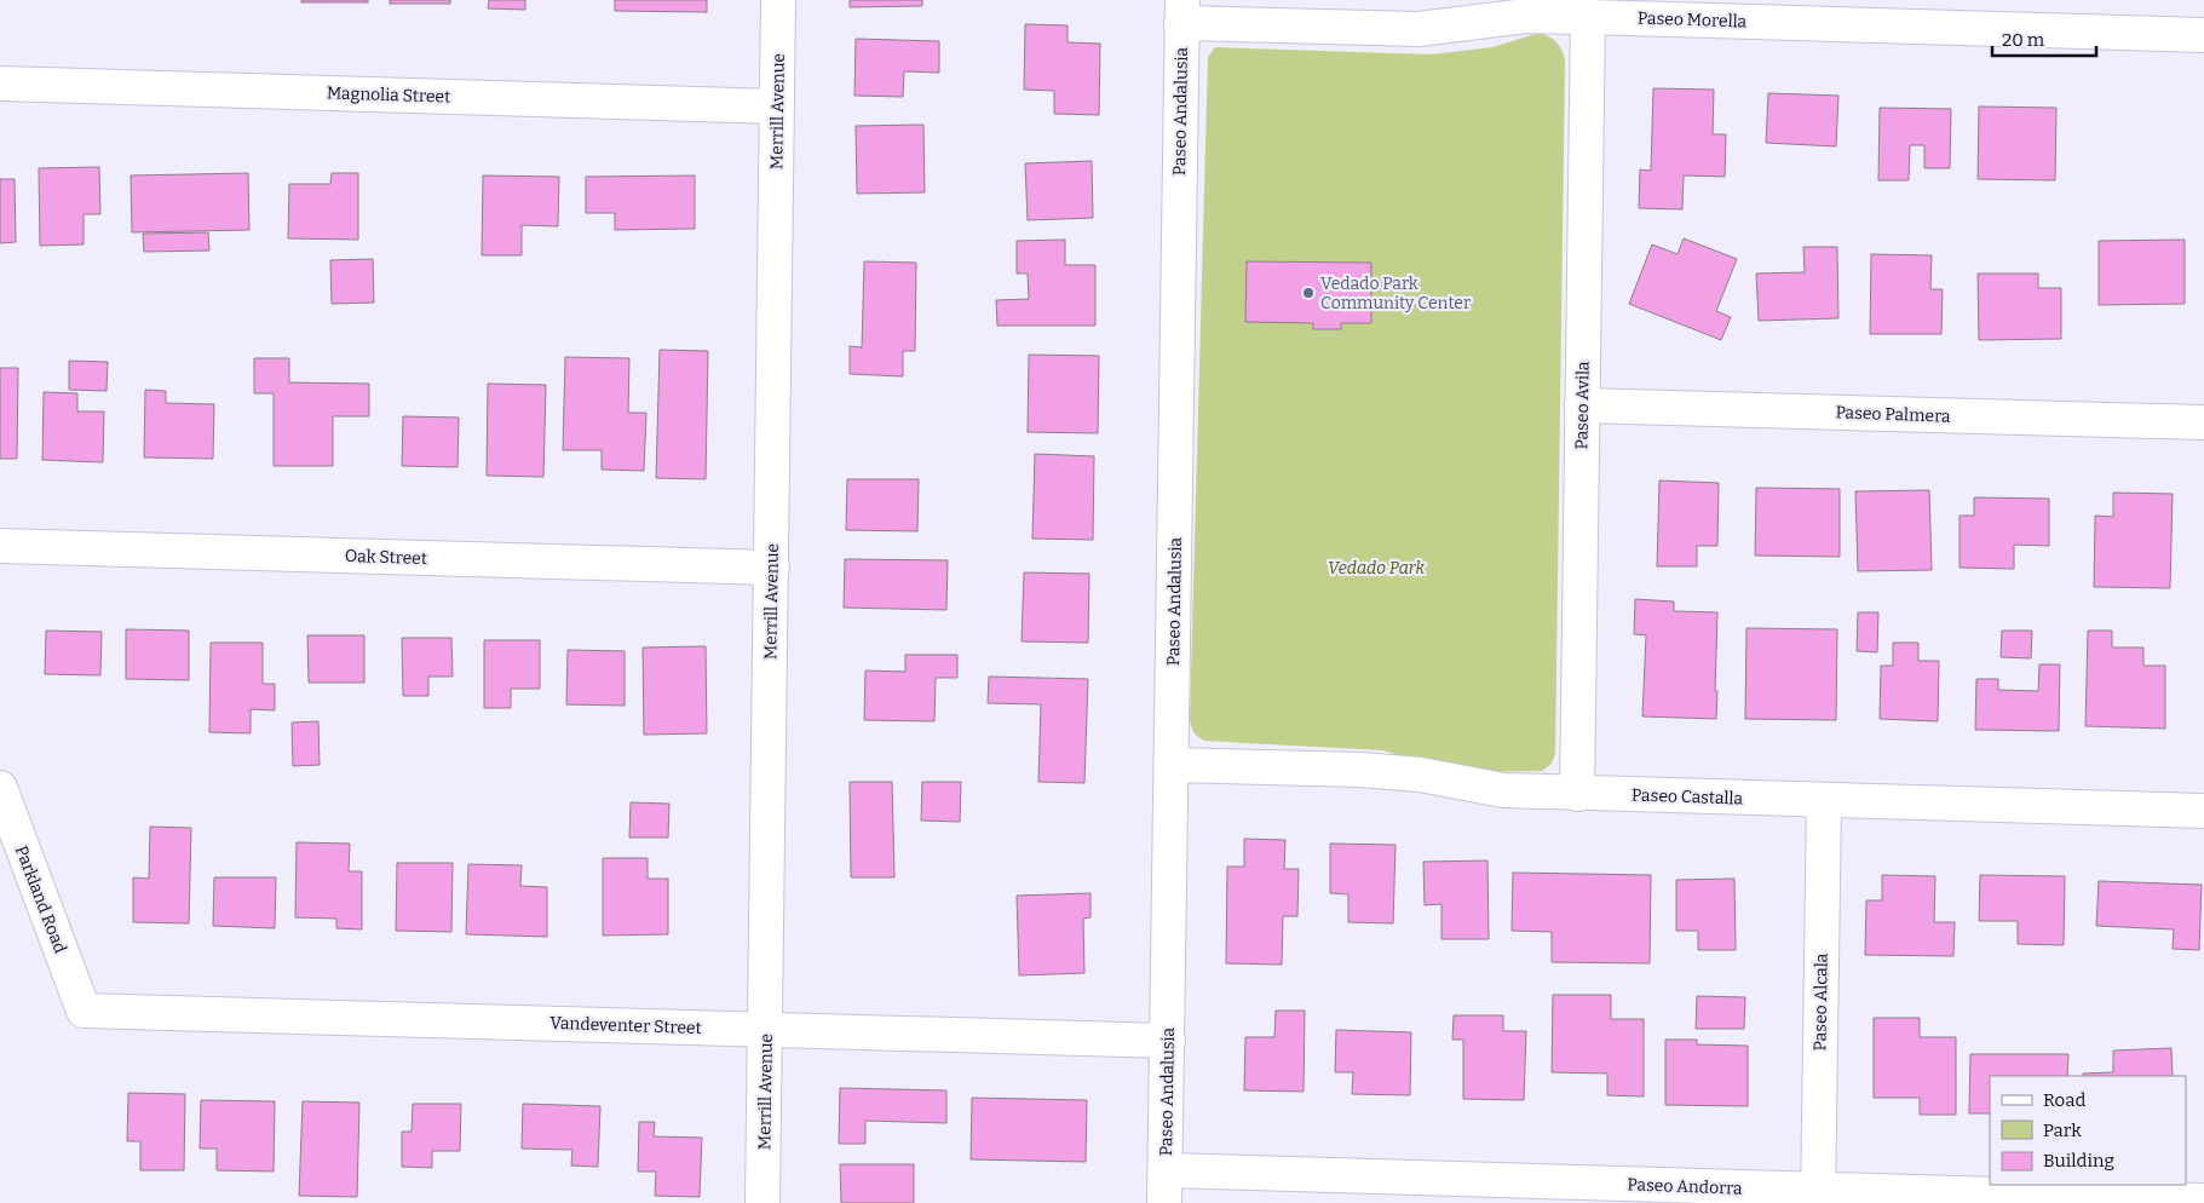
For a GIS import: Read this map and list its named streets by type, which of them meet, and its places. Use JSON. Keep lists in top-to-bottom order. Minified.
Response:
{"streets":{"street":["Paseo Morella","Magnolia Street","Merrill Avenue","Paseo Andalusia","Paseo Avila","Paseo Palmera","Oak Street","Paseo Castalla","Parkland Road","Paseo Alcala","Vandeventer Street","Paseo Andorra"]},"crossings":[["Paseo Morella","Paseo Andalusia"],["Paseo Morella","Paseo Avila"],["Magnolia Street","Merrill Avenue"],["Merrill Avenue","Oak Street"],["Merrill Avenue","Vandeventer Street"],["Paseo Andalusia","Paseo Castalla"],["Paseo Andalusia","Vandeventer Street"],["Paseo Andalusia","Paseo Andorra"],["Paseo Avila","Paseo Palmera"],["Paseo Avila","Paseo Castalla"],["Paseo Castalla","Paseo Alcala"],["Parkland Road","Vandeventer Street"],["Paseo Alcala","Paseo Andorra"]],"parks":["Vedado Park"],"places":["Vedado Park Community Center"],"legend":["Road","Park","Building"],"scale_bar":"20 m"}
